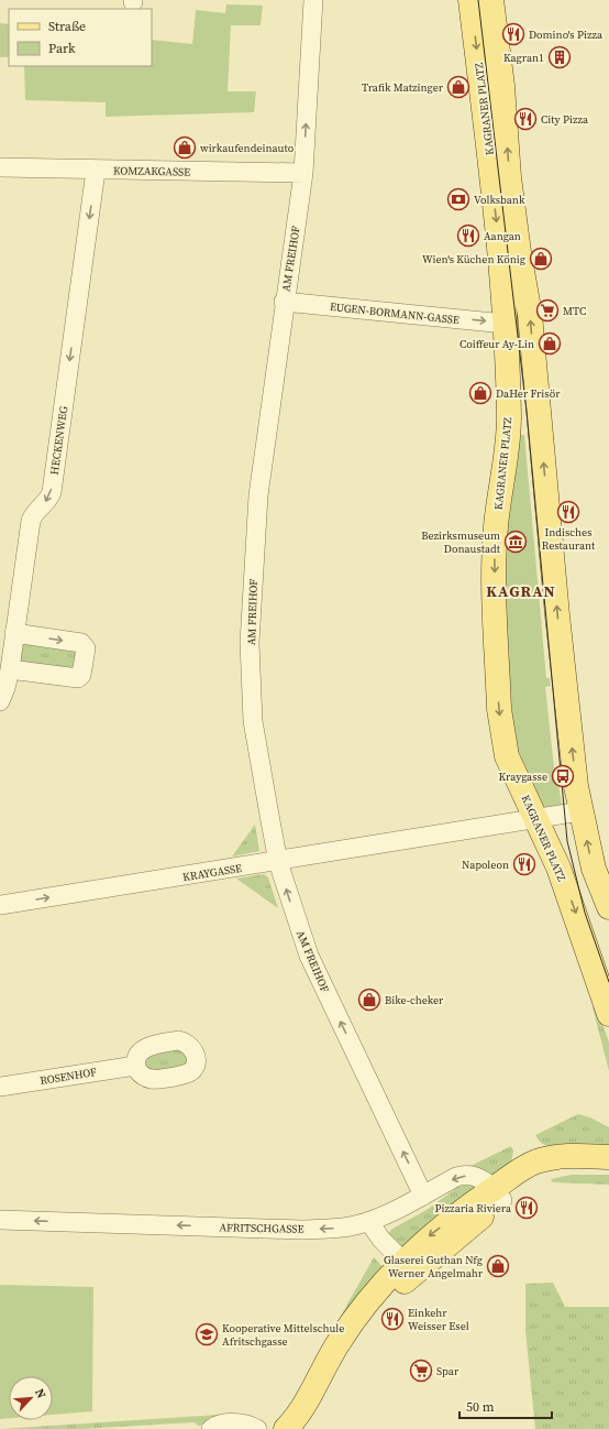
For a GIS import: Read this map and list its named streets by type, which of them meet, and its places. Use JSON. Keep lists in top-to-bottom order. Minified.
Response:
{"streets":{"main road":["KAGRANER PLATZ"],"street":["KOMZAKGASSE","AM FREIHOF","EUGEN-BORMANN-GASSE","HECKENWEG","KRAYGASSE","ROSENHOF","AFRITSCHGASSE"]},"crossings":[["KAGRANER PLATZ","EUGEN-BORMANN-GASSE"],["KAGRANER PLATZ","KRAYGASSE"],["KOMZAKGASSE","AM FREIHOF"],["KOMZAKGASSE","HECKENWEG"],["AM FREIHOF","EUGEN-BORMANN-GASSE"],["AM FREIHOF","KRAYGASSE"],["AM FREIHOF","AFRITSCHGASSE"]],"one_way":["AM FREIHOF","EUGEN-BORMANN-GASSE","HECKENWEG","KRAYGASSE","AFRITSCHGASSE"],"districts":["KAGRAN"],"places":{"restaurant":["Domino's Pizza","City Pizza","Aangan","Indisches Restaurant","Napoleon","Pizzaria Riviera","Einkehr Weisser Esel"],"building":["Kagran1"],"shop":["Trafik Matzinger","wirkaufendeinauto","Wien's Küchen König","Coiffeur Ay-Lin","DaHer Frisör","Bike-cheker","Glaserei Guthan Nfg Werner Angelmahr"],"bank":["Volksbank"],"supermarket":["MTC","Spar"],"museum":["Bezirksmuseum Donaustadt"],"bus stop":["Kraygasse"],"school or university":["Kooperative Mittelschule Afritschgasse"]},"legend":["Straße","Park"],"scale_bar":"50 m","north":"top right"}
